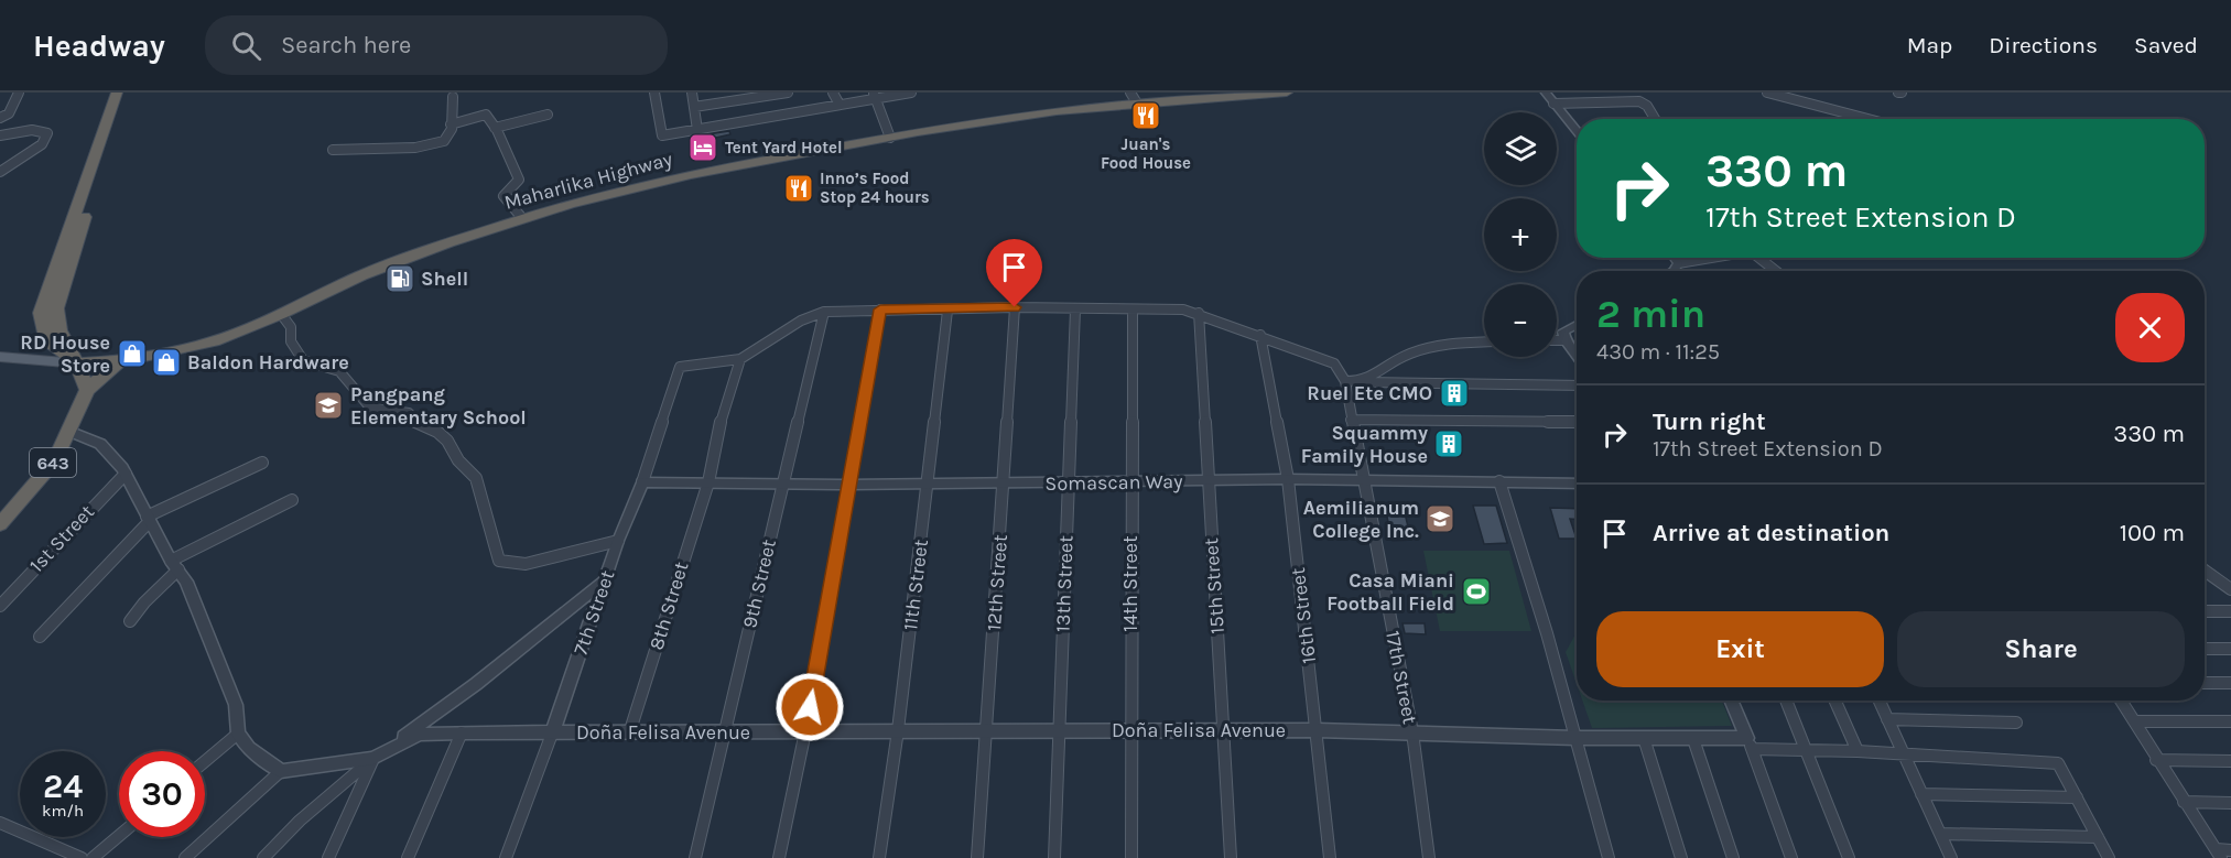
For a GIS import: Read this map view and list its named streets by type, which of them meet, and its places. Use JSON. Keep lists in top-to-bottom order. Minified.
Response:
{"streets":{"highway":["Maharlika Highway","643"],"street":["Somascan Way","1st Street","12th Street","9th Street","13th Street","14th Street","11th Street","15th Street","8th Street","7th Street","16th Street","17th Street","Doña Felisa Avenue"]},"crossings":[["Maharlika Highway","643"],["Somascan Way","12th Street"],["Somascan Way","9th Street"],["Somascan Way","13th Street"],["Somascan Way","14th Street"],["Somascan Way","11th Street"],["Somascan Way","15th Street"],["Somascan Way","8th Street"],["Somascan Way","7th Street"],["Somascan Way","16th Street"],["Somascan Way","17th Street"],["12th Street","Doña Felisa Avenue"],["9th Street","Doña Felisa Avenue"],["13th Street","Doña Felisa Avenue"],["14th Street","Doña Felisa Avenue"],["11th Street","Doña Felisa Avenue"],["15th Street","Doña Felisa Avenue"],["8th Street","7th Street"],["8th Street","Doña Felisa Avenue"],["7th Street","Doña Felisa Avenue"],["16th Street","Doña Felisa Avenue"],["17th Street","Doña Felisa Avenue"]],"places":{"restaurant":["Juan's Food House","Inno’s Food Stop 24 hours"],"hotel":["Tent Yard Hotel"],"fuel station":["Shell"],"shop":["RD House Store","Baldon Hardware"],"building":["Ruel Ete CMO","Squammy Family House"],"school or university":["Pangpang Elementary School","Aemilianum College Inc."],"sports":["Casa Miani Football Field"]},"page":{"header":"Headway","search":"Search here","nav":["Map","Directions","Saved"],"map_buttons":["+","−"],"turn":["330 m","17th Street Extension D"],"heading":["2 min","430 m · 11:25"],"list":[{"name":"Turn right","note":"17th Street Extension D","value":"330 m"},{"name":"Arrive at destination","value":"100 m"}],"buttons":["Exit","Share"],"speed":"24 km/h","limit":"30"}}
